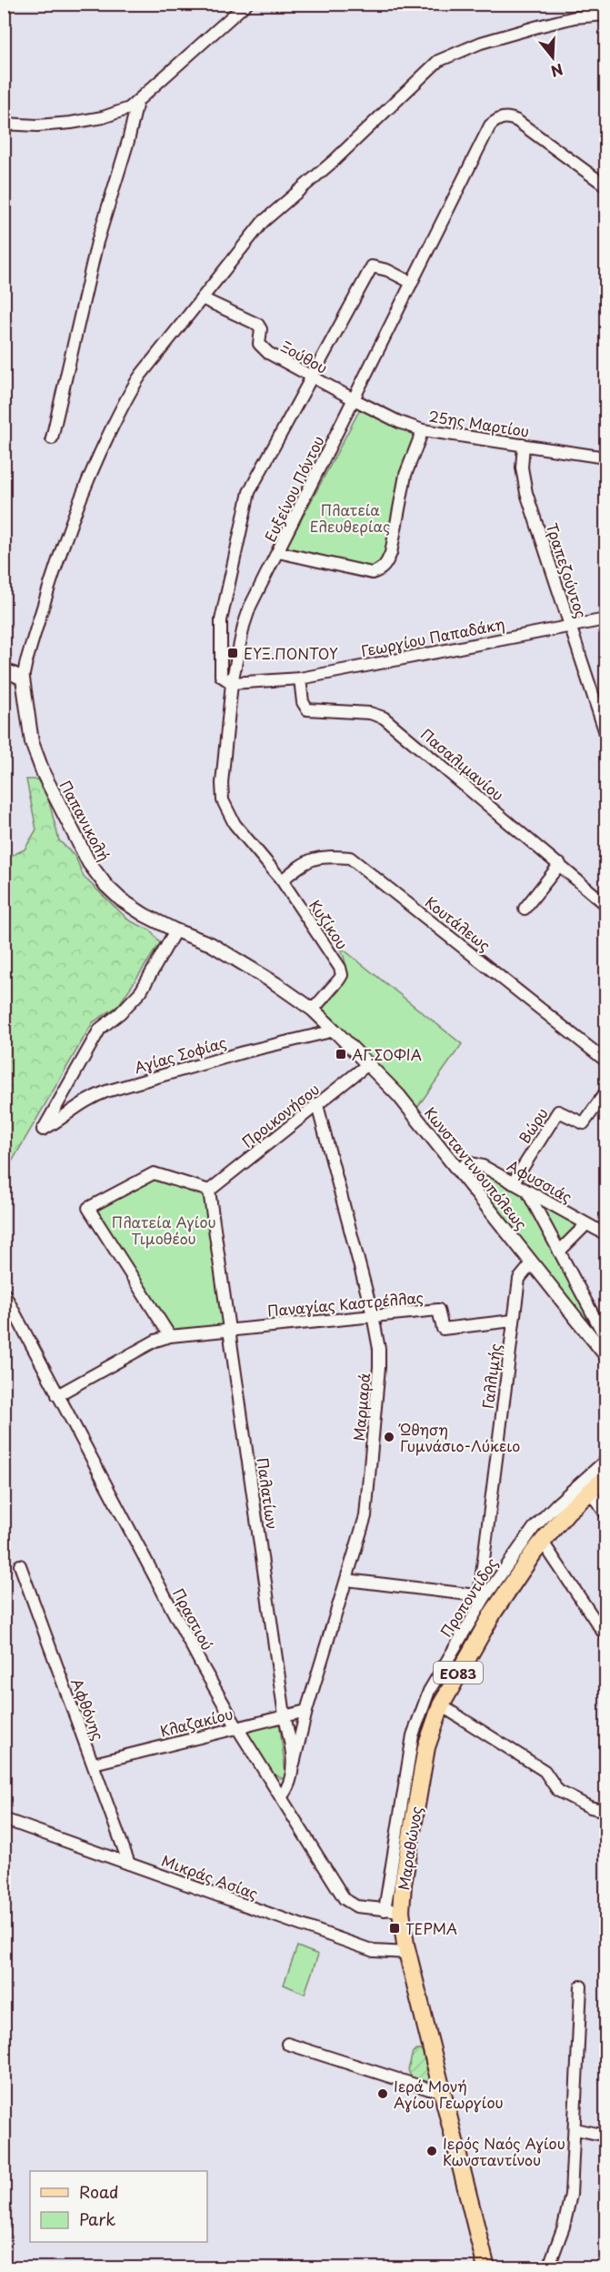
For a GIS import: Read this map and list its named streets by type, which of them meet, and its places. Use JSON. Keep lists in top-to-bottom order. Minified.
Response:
{"streets":{"main road":["ΕΟ83","Μαραθώνος"],"street":["Ξούθου","25ης Μαρτίου","Ευξείνου Πόντου","Τραπεζούντος","Γεωργίου Παπαδάκη","Πασαλιμανίου","Παπανικολή","Κουτάλεως","Κυζίκου","Αγίας Σοφίας","Προικονήσου","Βώρυ","Κωνσταντινουπόλεως","Αφυσσιάς","Παναγίας Καστρέλλας","Γαλλιμής","Μαρμαρά","Παλατίων","Προποντίδος","Πραστιού","Αφθόνης","Κλαζακίου","Μικράς Ασίας"]},"crossings":[["Ξούθου","25ης Μαρτίου"],["Ξούθου","Ευξείνου Πόντου"],["25ης Μαρτίου","Ευξείνου Πόντου"],["25ης Μαρτίου","Τραπεζούντος"],["Ευξείνου Πόντου","Γεωργίου Παπαδάκη"],["Ευξείνου Πόντου","Κουτάλεως"],["Ευξείνου Πόντου","Κυζίκου"],["Τραπεζούντος","Γεωργίου Παπαδάκη"],["Γεωργίου Παπαδάκη","Πασαλιμανίου"],["Παπανικολή","Κυζίκου"],["Παπανικολή","Αγίας Σοφίας"],["Παπανικολή","Κωνσταντινουπόλεως"],["Κουτάλεως","Κυζίκου"],["Κυζίκου","Κωνσταντινουπόλεως"],["Αγίας Σοφίας","Κωνσταντινουπόλεως"],["Προικονήσου","Κωνσταντινουπόλεως"],["Προικονήσου","Μαρμαρά"],["Προικονήσου","Παλατίων"],["Βώρυ","Αφυσσιάς"],["Κωνσταντινουπόλεως","Αφυσσιάς"],["Κωνσταντινουπόλεως","Γαλλιμής"],["Παναγίας Καστρέλλας","Γαλλιμής"],["Παναγίας Καστρέλλας","Μαρμαρά"],["Παναγίας Καστρέλλας","Παλατίων"],["Παναγίας Καστρέλλας","Πραστιού"],["Γαλλιμής","Προποντίδος"],["Μαρμαρά","Παλατίων"],["Μαρμαρά","Κλαζακίου"],["Παλατίων","Πραστιού"],["Παλατίων","Κλαζακίου"],["Προποντίδος","Πραστιού"],["Προποντίδος","Μαραθώνος"],["Πραστιού","Κλαζακίου"],["Πραστιού","Μαραθώνος"],["Αφθόνης","Κλαζακίου"],["Αφθόνης","Μικράς Ασίας"],["Μαραθώνος","Μικράς Ασίας"]],"parks":["Πλατεία Ελευθερίας","Πλατεία Αγίου Τιμοθέου"],"places":{"transit":["ΕΥΞ.ΠΟΝΤΟΥ","ΑΓ.ΣΟΦΙΑ","ΤΕΡΜΑ"],"other":["Ώθηση Γυμνάσιο-Λύκειο","Ιερά Μονή Αγίου Γεωργίου","Ιερός Ναός Αγίου Κωνσταντίνου"]},"legend":["Road","Park"],"north":"bottom"}
